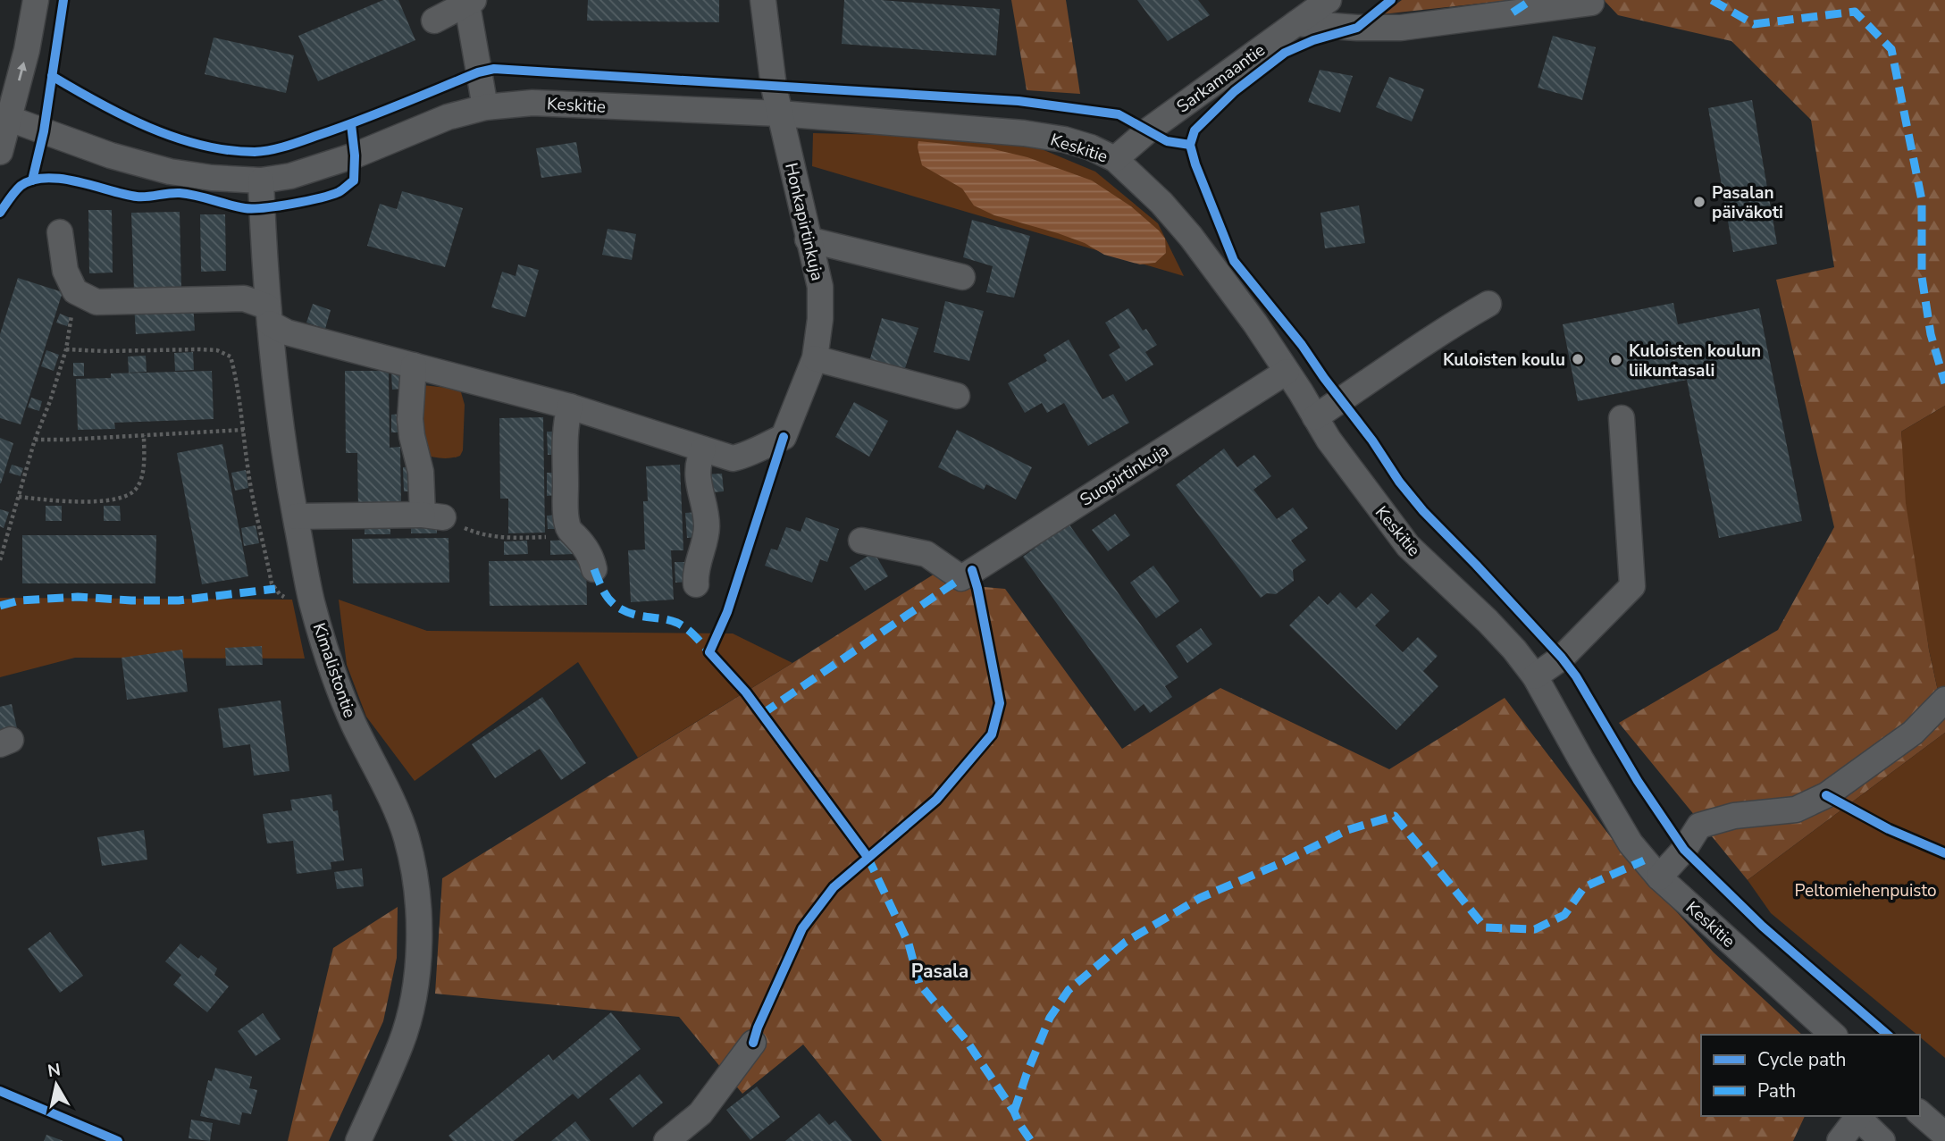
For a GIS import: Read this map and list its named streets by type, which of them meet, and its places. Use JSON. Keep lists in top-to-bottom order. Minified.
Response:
{"streets":{"street":["Sarkamaantie","Keskitie","Honkapirtinkuja","Suopirtinkuja","Kimalistontie"]},"crossings":[["Sarkamaantie","Keskitie"],["Keskitie","Honkapirtinkuja"],["Keskitie","Suopirtinkuja"],["Keskitie","Kimalistontie"]],"districts":["Pasala"],"parks":["Peltomiehenpuisto"],"places":["Pasalan päiväkoti","Kuloisten koulu","Kuloisten koulun liikuntasali"],"legend":["Cycle path","Path"],"north":"top"}
